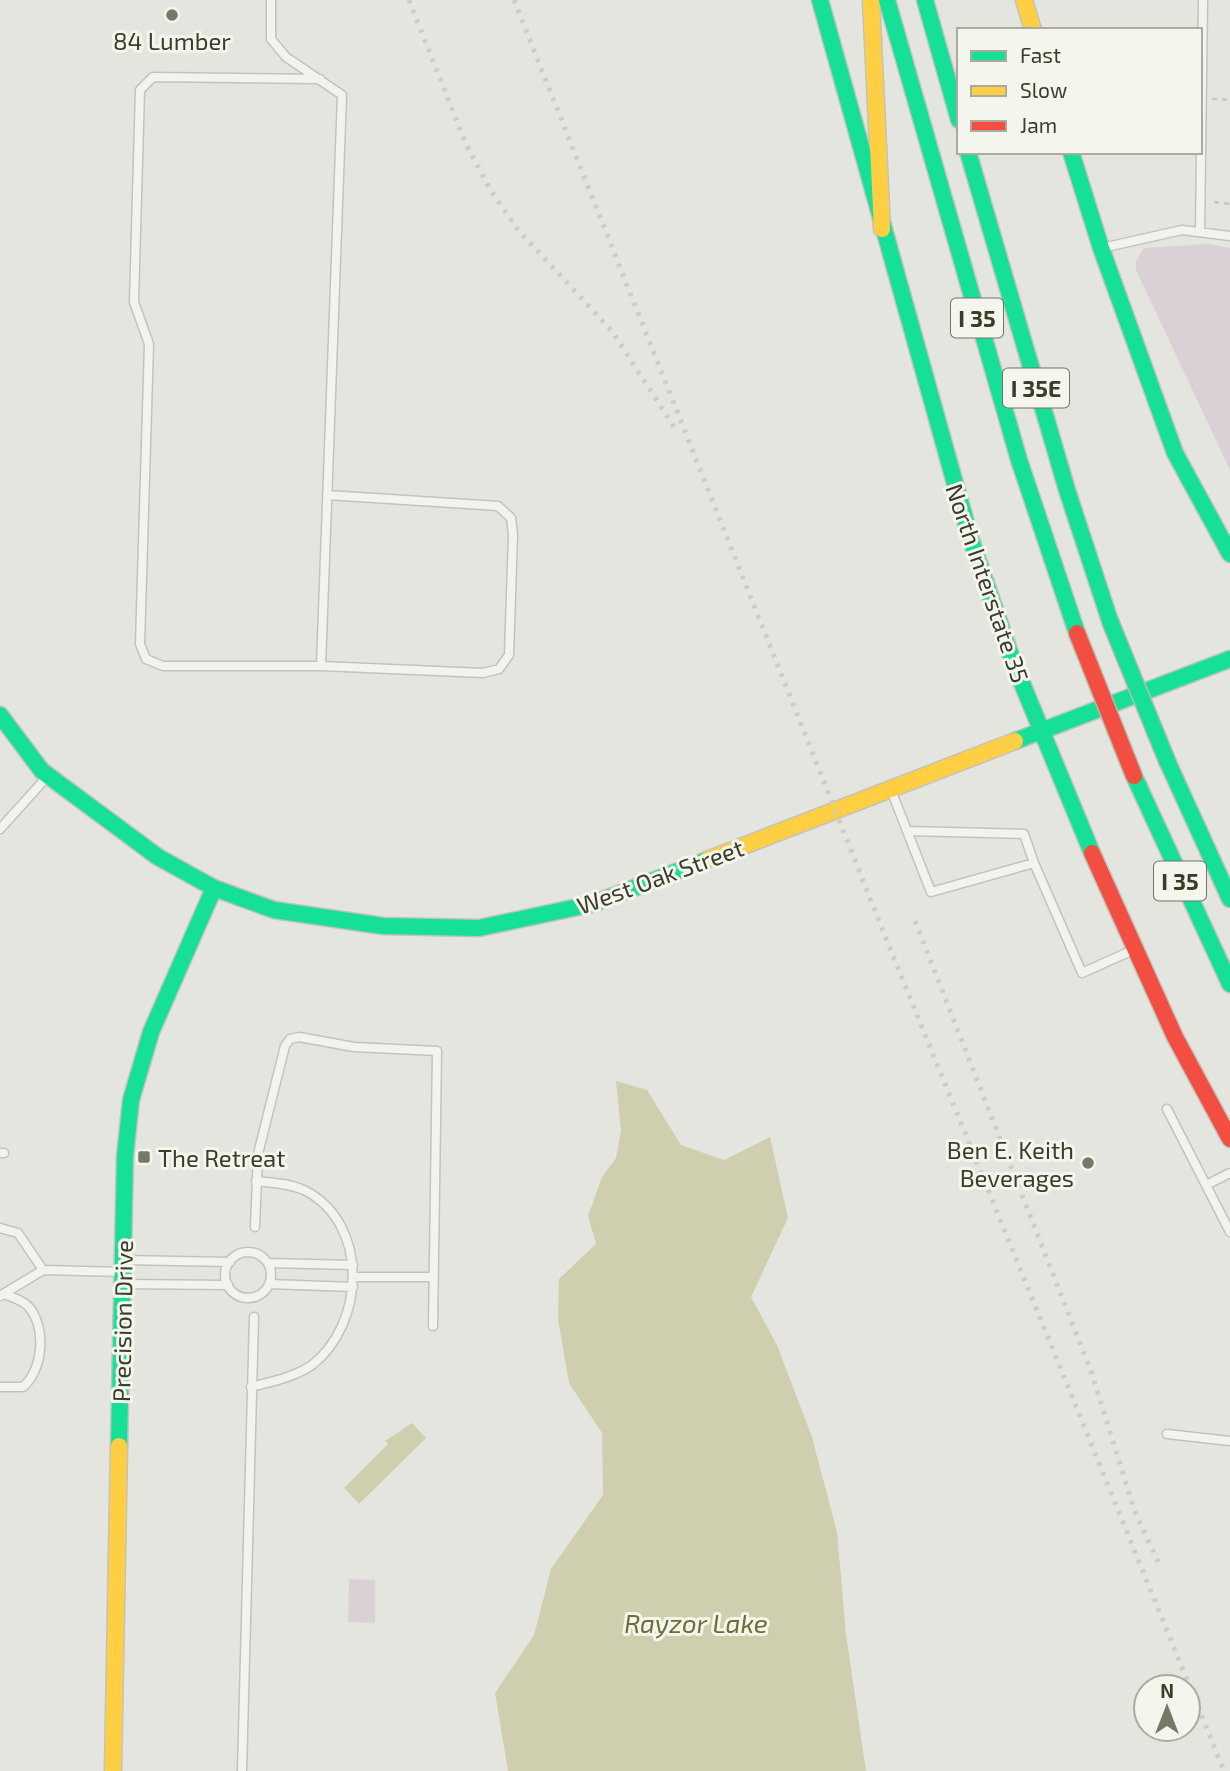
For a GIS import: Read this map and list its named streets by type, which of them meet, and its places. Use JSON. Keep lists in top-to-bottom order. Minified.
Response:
{"streets":{"main road":["I 35","I 35E","North Interstate 35","West Oak Street","Precision Drive"]},"crossings":[["North Interstate 35","West Oak Street"],["West Oak Street","Precision Drive"]],"water":["Rayzor Lake"],"places":{"other":["84 Lumber","Ben E. Keith Beverages"],"transit":["The Retreat"]},"legend":["Fast","Slow","Jam"],"north":"top"}
